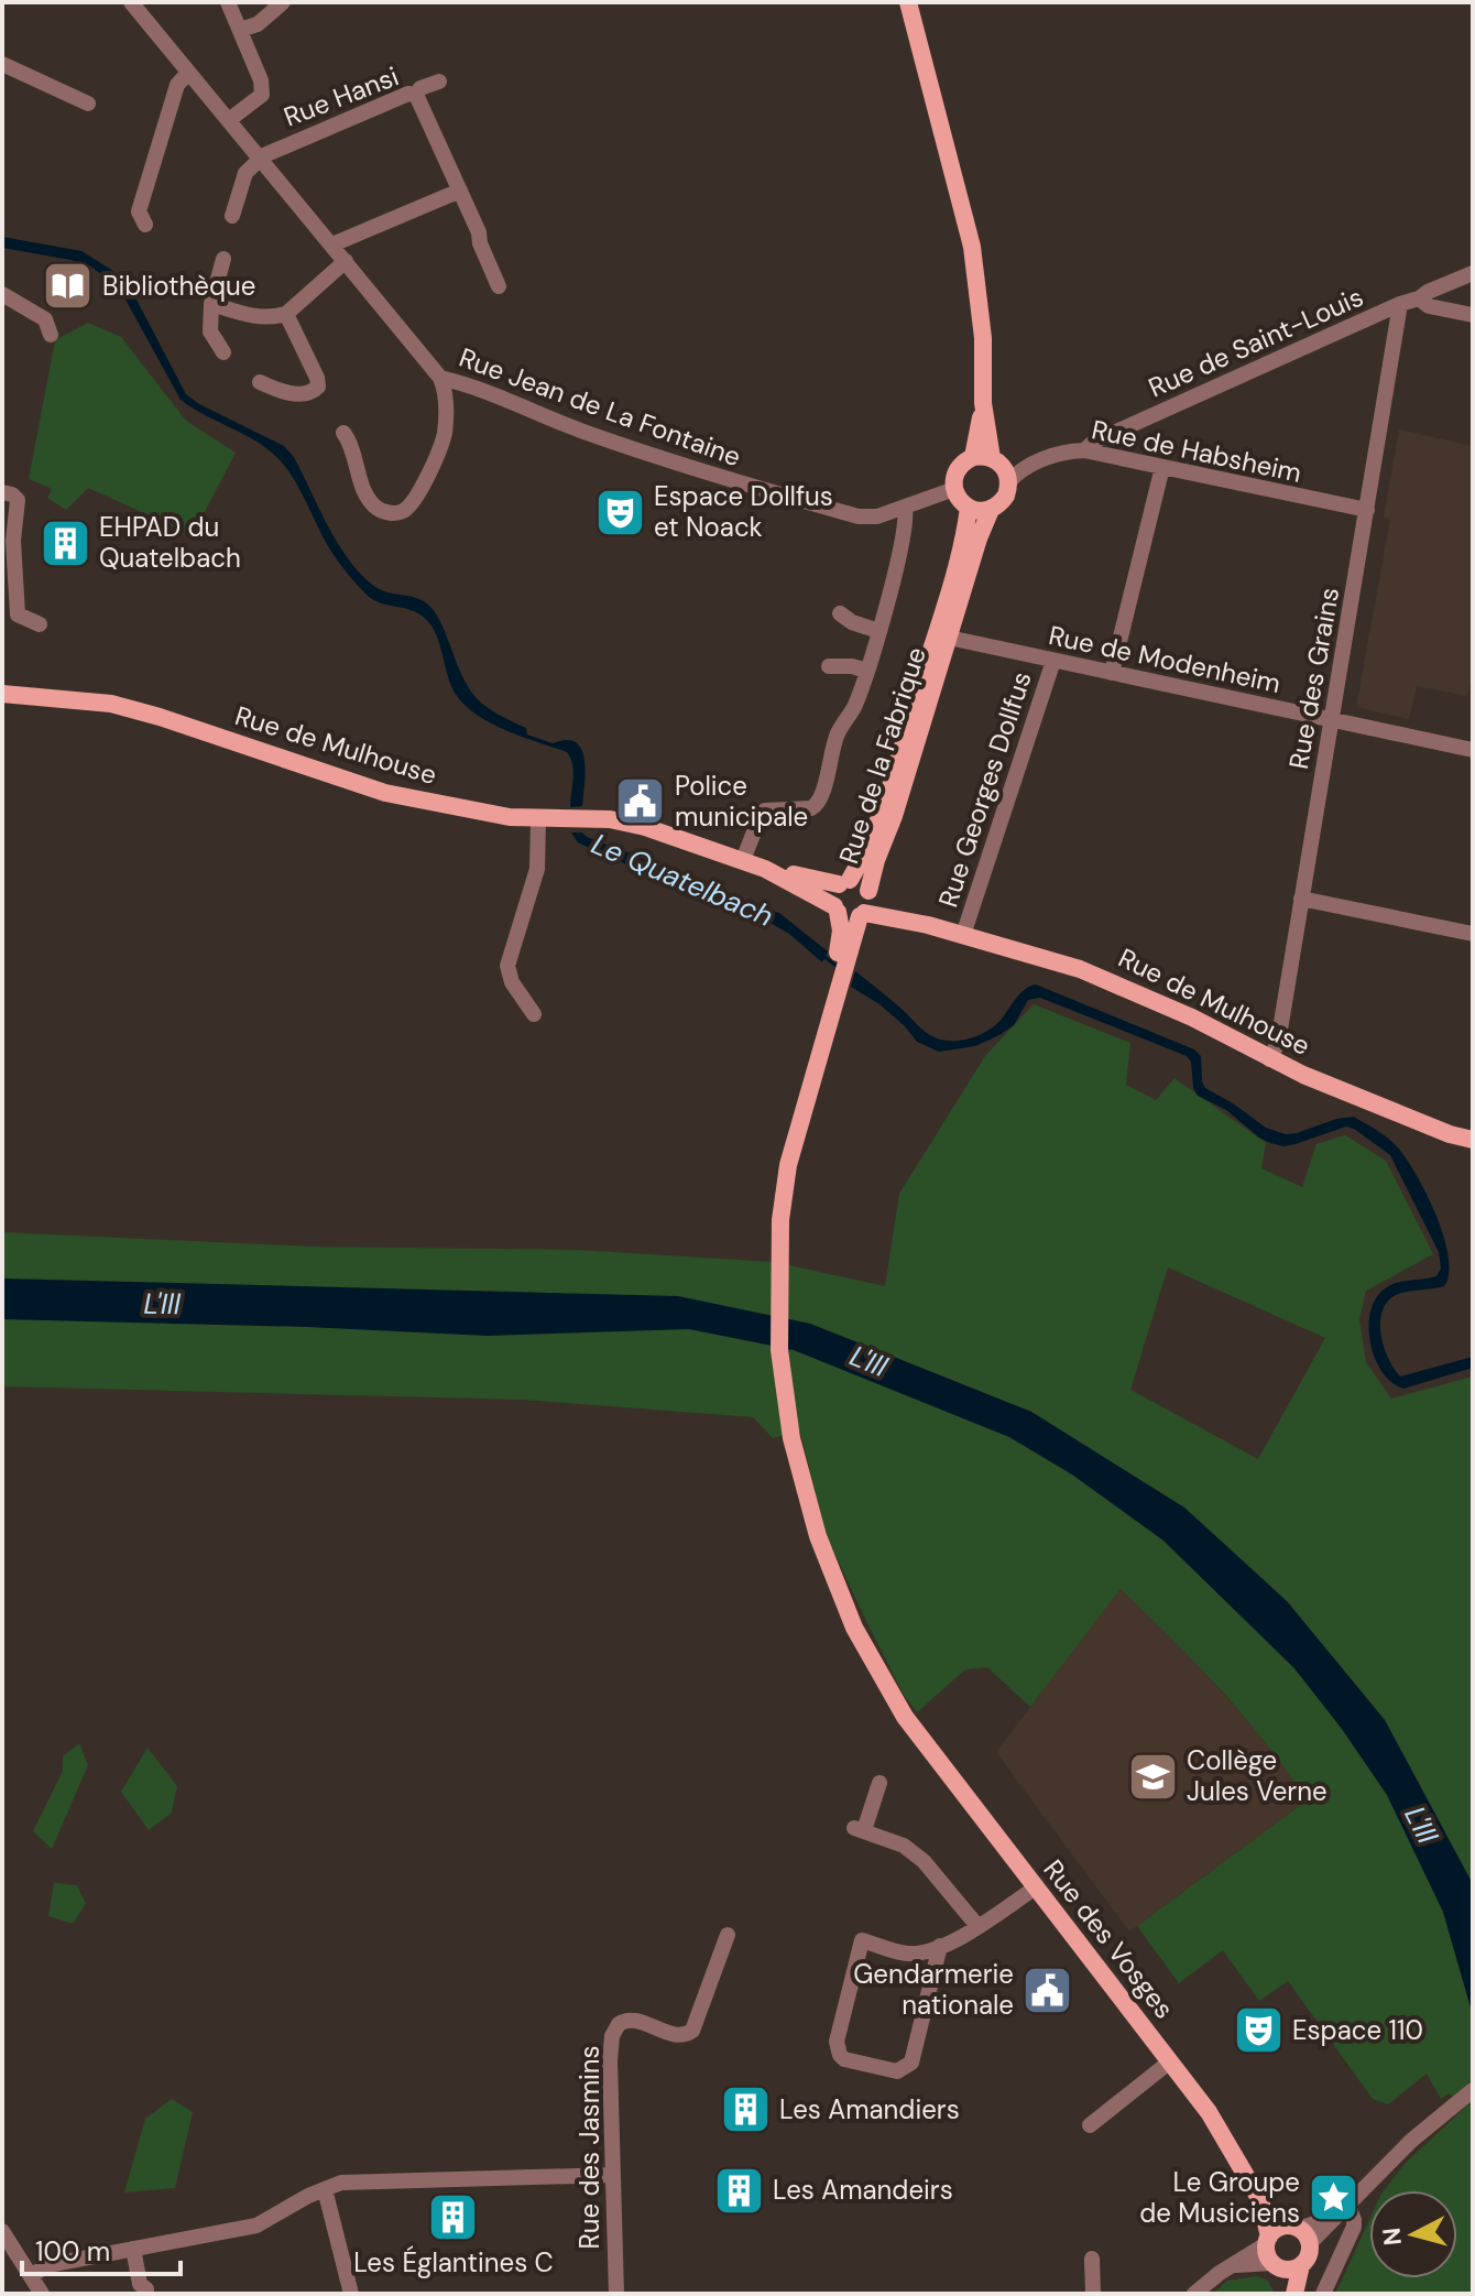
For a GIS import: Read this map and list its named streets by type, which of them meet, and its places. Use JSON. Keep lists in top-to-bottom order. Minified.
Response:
{"streets":{"main road":["Rue de Mulhouse","Rue de la Fabrique","Rue des Vosges"],"street":["Rue Hansi","Rue de Saint-Louis","Rue Jean de La Fontaine","Rue de Habsheim","Rue de Modenheim","Rue des Grains","Rue Georges Dollfus","Rue des Jasmins"]},"crossings":[["Rue Hansi","Rue Jean de La Fontaine"],["Rue de Saint-Louis","Rue de Habsheim"],["Rue de Saint-Louis","Rue des Grains"],["Rue Jean de La Fontaine","Rue de Habsheim"],["Rue Jean de La Fontaine","Rue de la Fabrique"],["Rue de Habsheim","Rue des Grains"],["Rue de Habsheim","Rue de la Fabrique"],["Rue de Modenheim","Rue des Grains"],["Rue de Modenheim","Rue de la Fabrique"],["Rue de Modenheim","Rue Georges Dollfus"],["Rue des Grains","Rue de Mulhouse"],["Rue de Mulhouse","Rue de la Fabrique"],["Rue de Mulhouse","Rue Georges Dollfus"],["Rue de la Fabrique","Rue des Vosges"]],"water":["Le Quatelbach","L'Ill"],"places":{"library":["Bibliothèque"],"theatre":["Espace Dollfus et Noack","Espace 110"],"building":["EHPAD du Quatelbach","Les Amandiers","Les Amandeirs","Les Églantines C"],"public building":["Police municipale","Gendarmerie nationale"],"school or university":["Collège Jules Verne"],"place":["Le Groupe de Musiciens"]},"scale_bar":"100 m","north":"left"}
